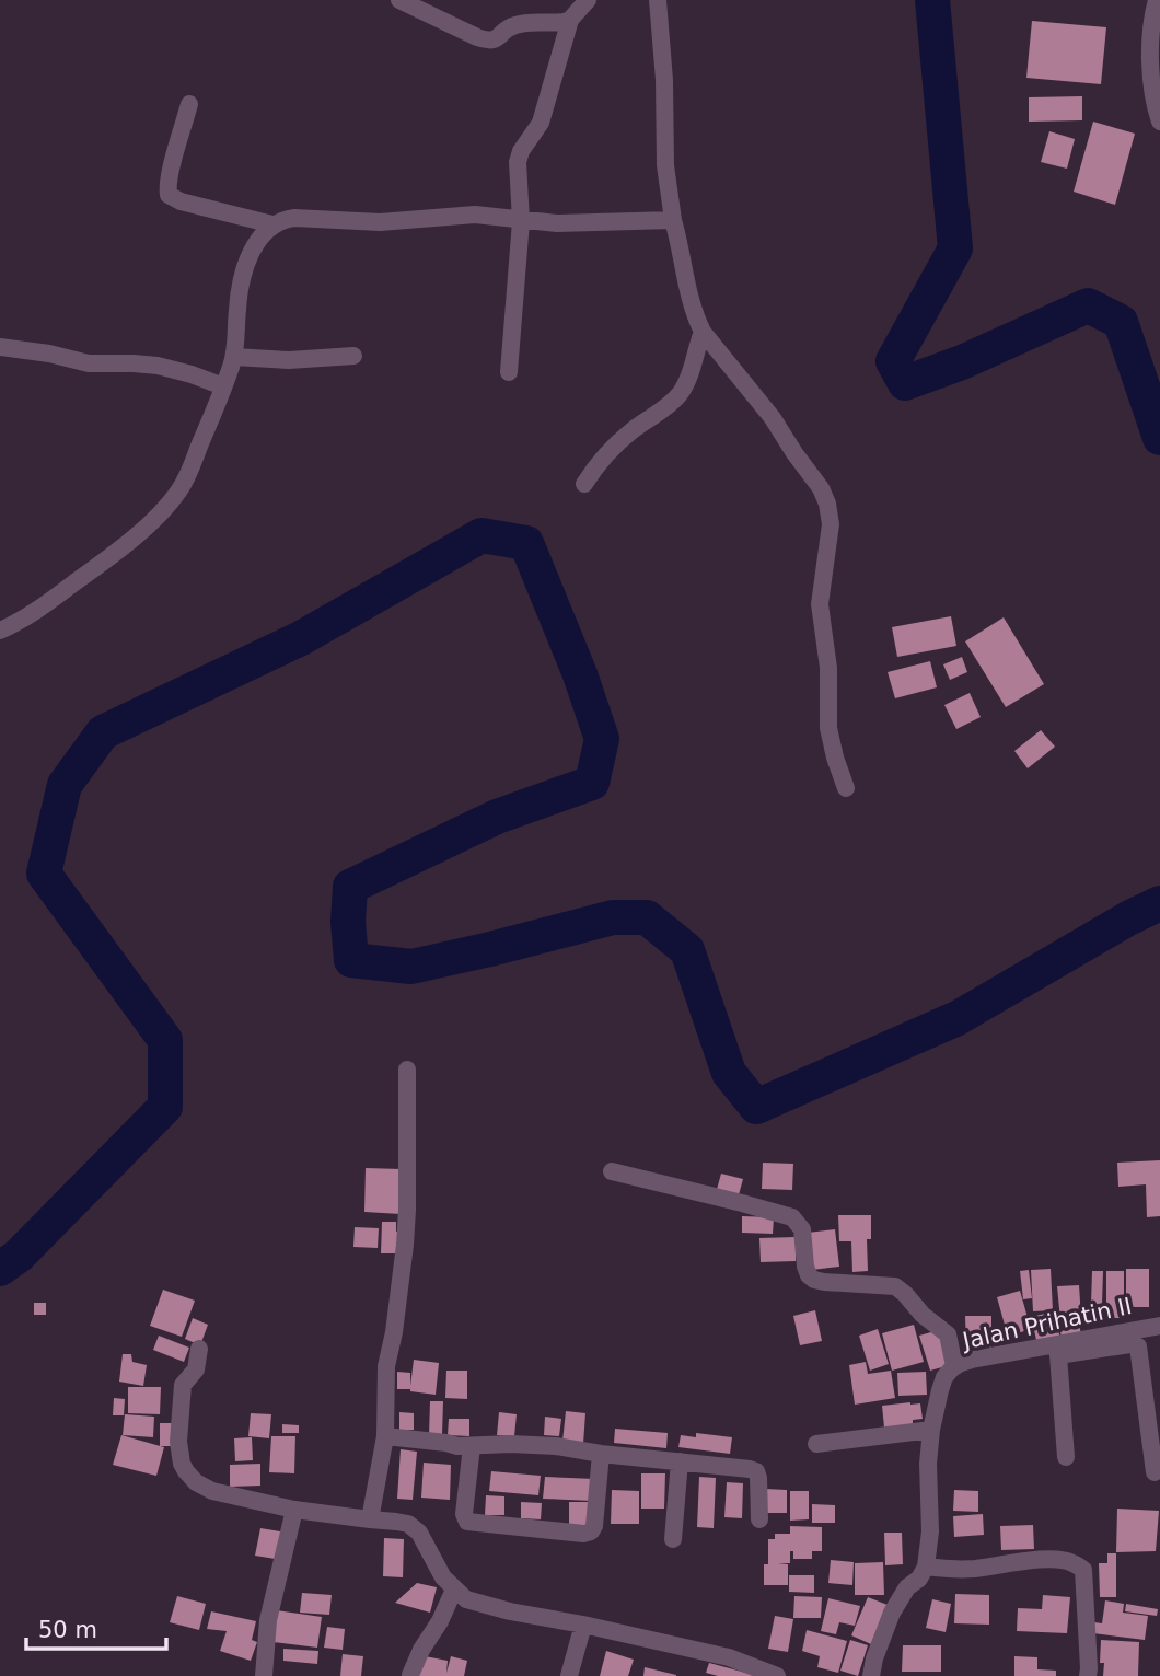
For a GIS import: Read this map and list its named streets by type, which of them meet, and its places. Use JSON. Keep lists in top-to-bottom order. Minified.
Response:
{"streets":{"street":["Jalan Prihatin II"]},"scale_bar":"50 m"}
